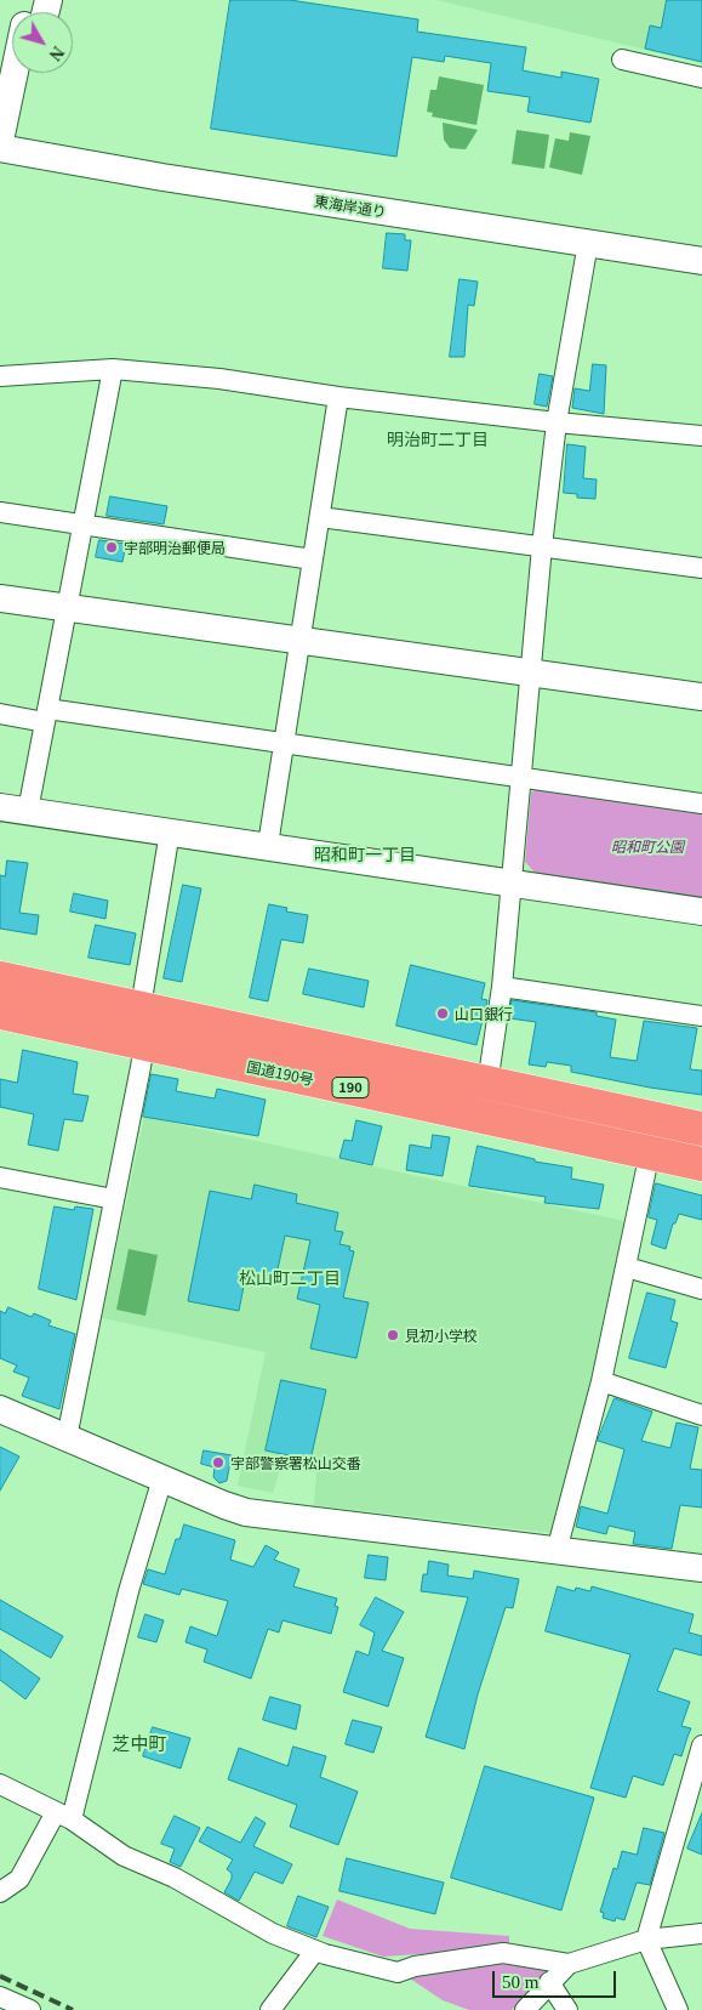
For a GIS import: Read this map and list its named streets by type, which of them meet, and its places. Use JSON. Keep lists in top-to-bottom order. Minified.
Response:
{"streets":{"highway":["国道190号","190"],"street":["東海岸通り"]},"districts":["明治町二丁目","昭和町一丁目","松山町二丁目","芝中町"],"parks":["昭和町公園"],"places":["宇部明治郵便局","山口銀行","見初小学校","宇部警察署松山交番"],"scale_bar":"50 m","north":"bottom right"}
